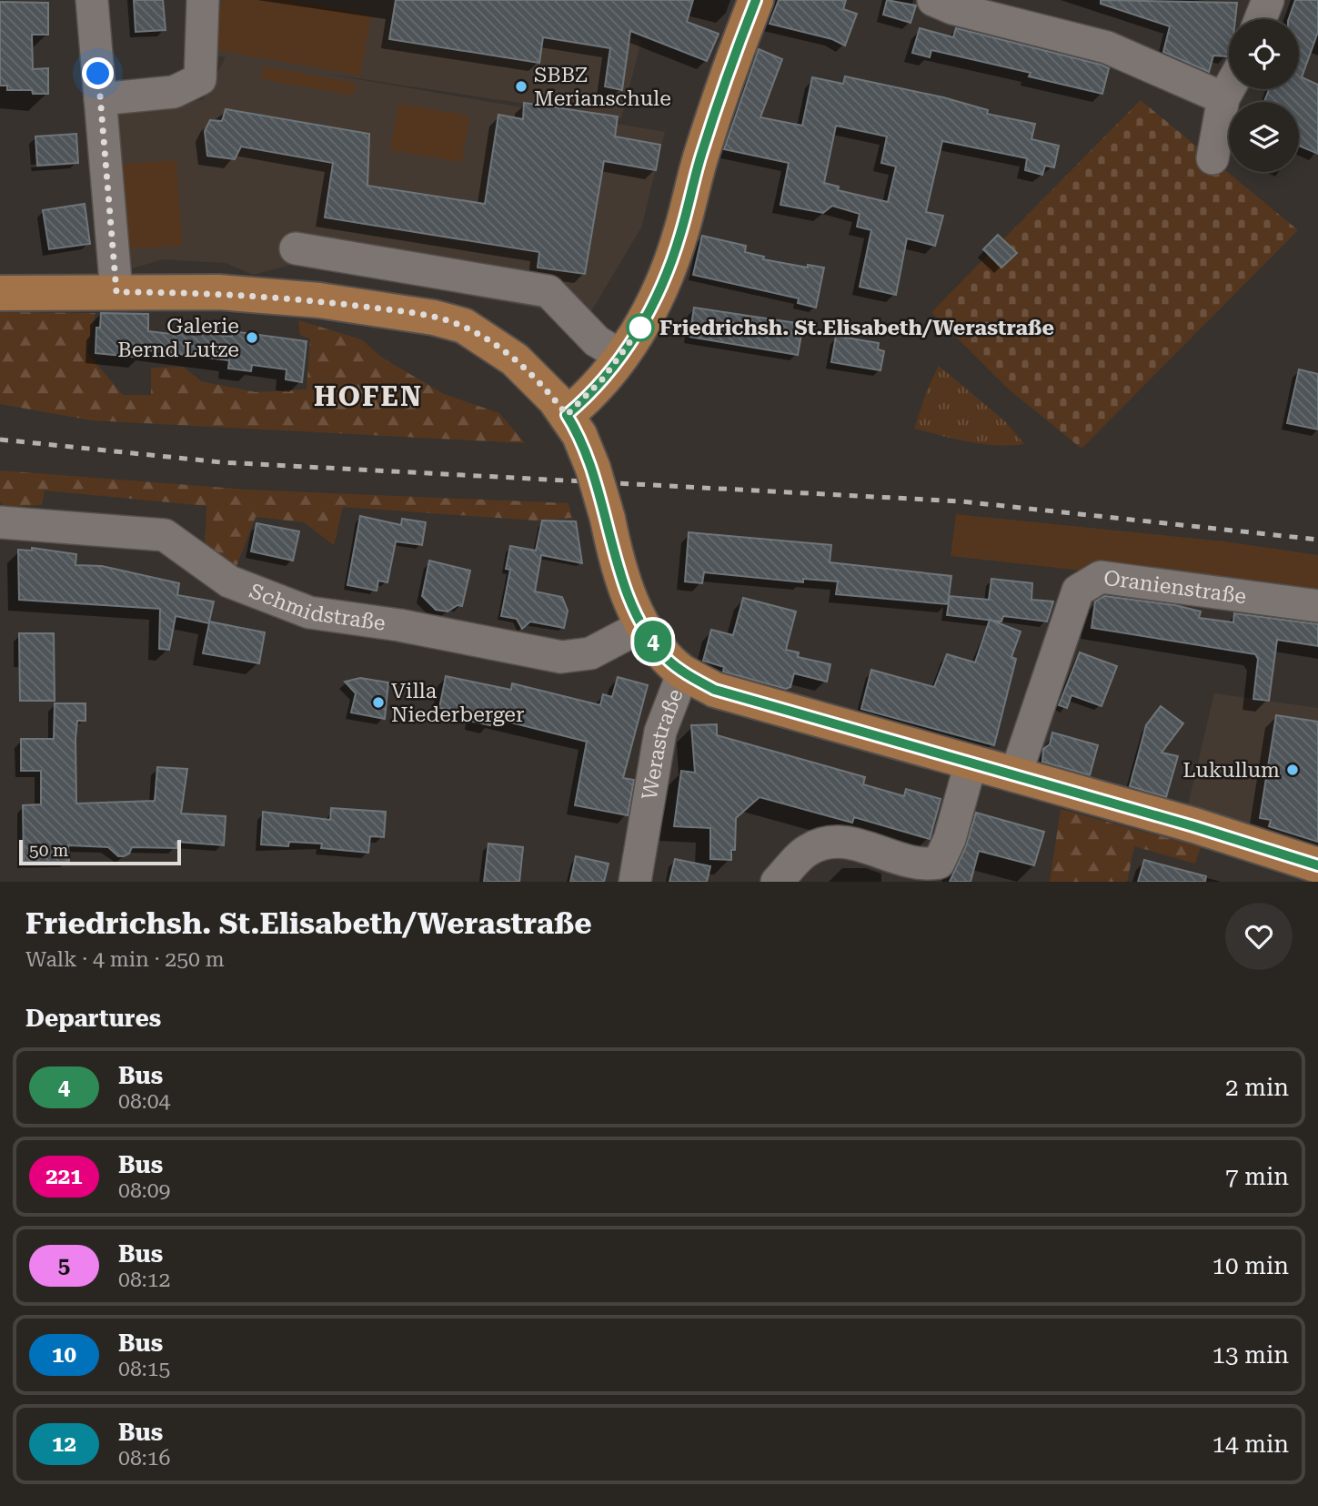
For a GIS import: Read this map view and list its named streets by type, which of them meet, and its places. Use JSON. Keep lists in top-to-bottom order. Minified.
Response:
{"streets":{"main road":["Werastraße"],"street":["Oranienstraße","Schmidstraße"]},"crossings":[["Schmidstraße","Werastraße"]],"districts":["HOFEN"],"places":["SBBZ Merianschule","Friedrichsh. St.Elisabeth/Werastraße","Galerie Bernd Lutze","Villa Niederberger","Lukullum"],"lines":["bus line 4"],"scale_bar":"50 m","page":{"on_map":"4","scale":"50 m","heading":[["Friedrichsh. St.Elisabeth/Werastraße","Walk · 4 min · 250 m"],"Departures"],"list":[{"mark":"4","name":"Bus","note":"08:04","value":"2 min"},{"mark":"221","name":"Bus","note":"08:09","value":"7 min"},{"mark":"5","name":"Bus","note":"08:12","value":"10 min"},{"mark":"10","name":"Bus","note":"08:15","value":"13 min"},{"mark":"12","name":"Bus","note":"08:16","value":"14 min"}]}}
